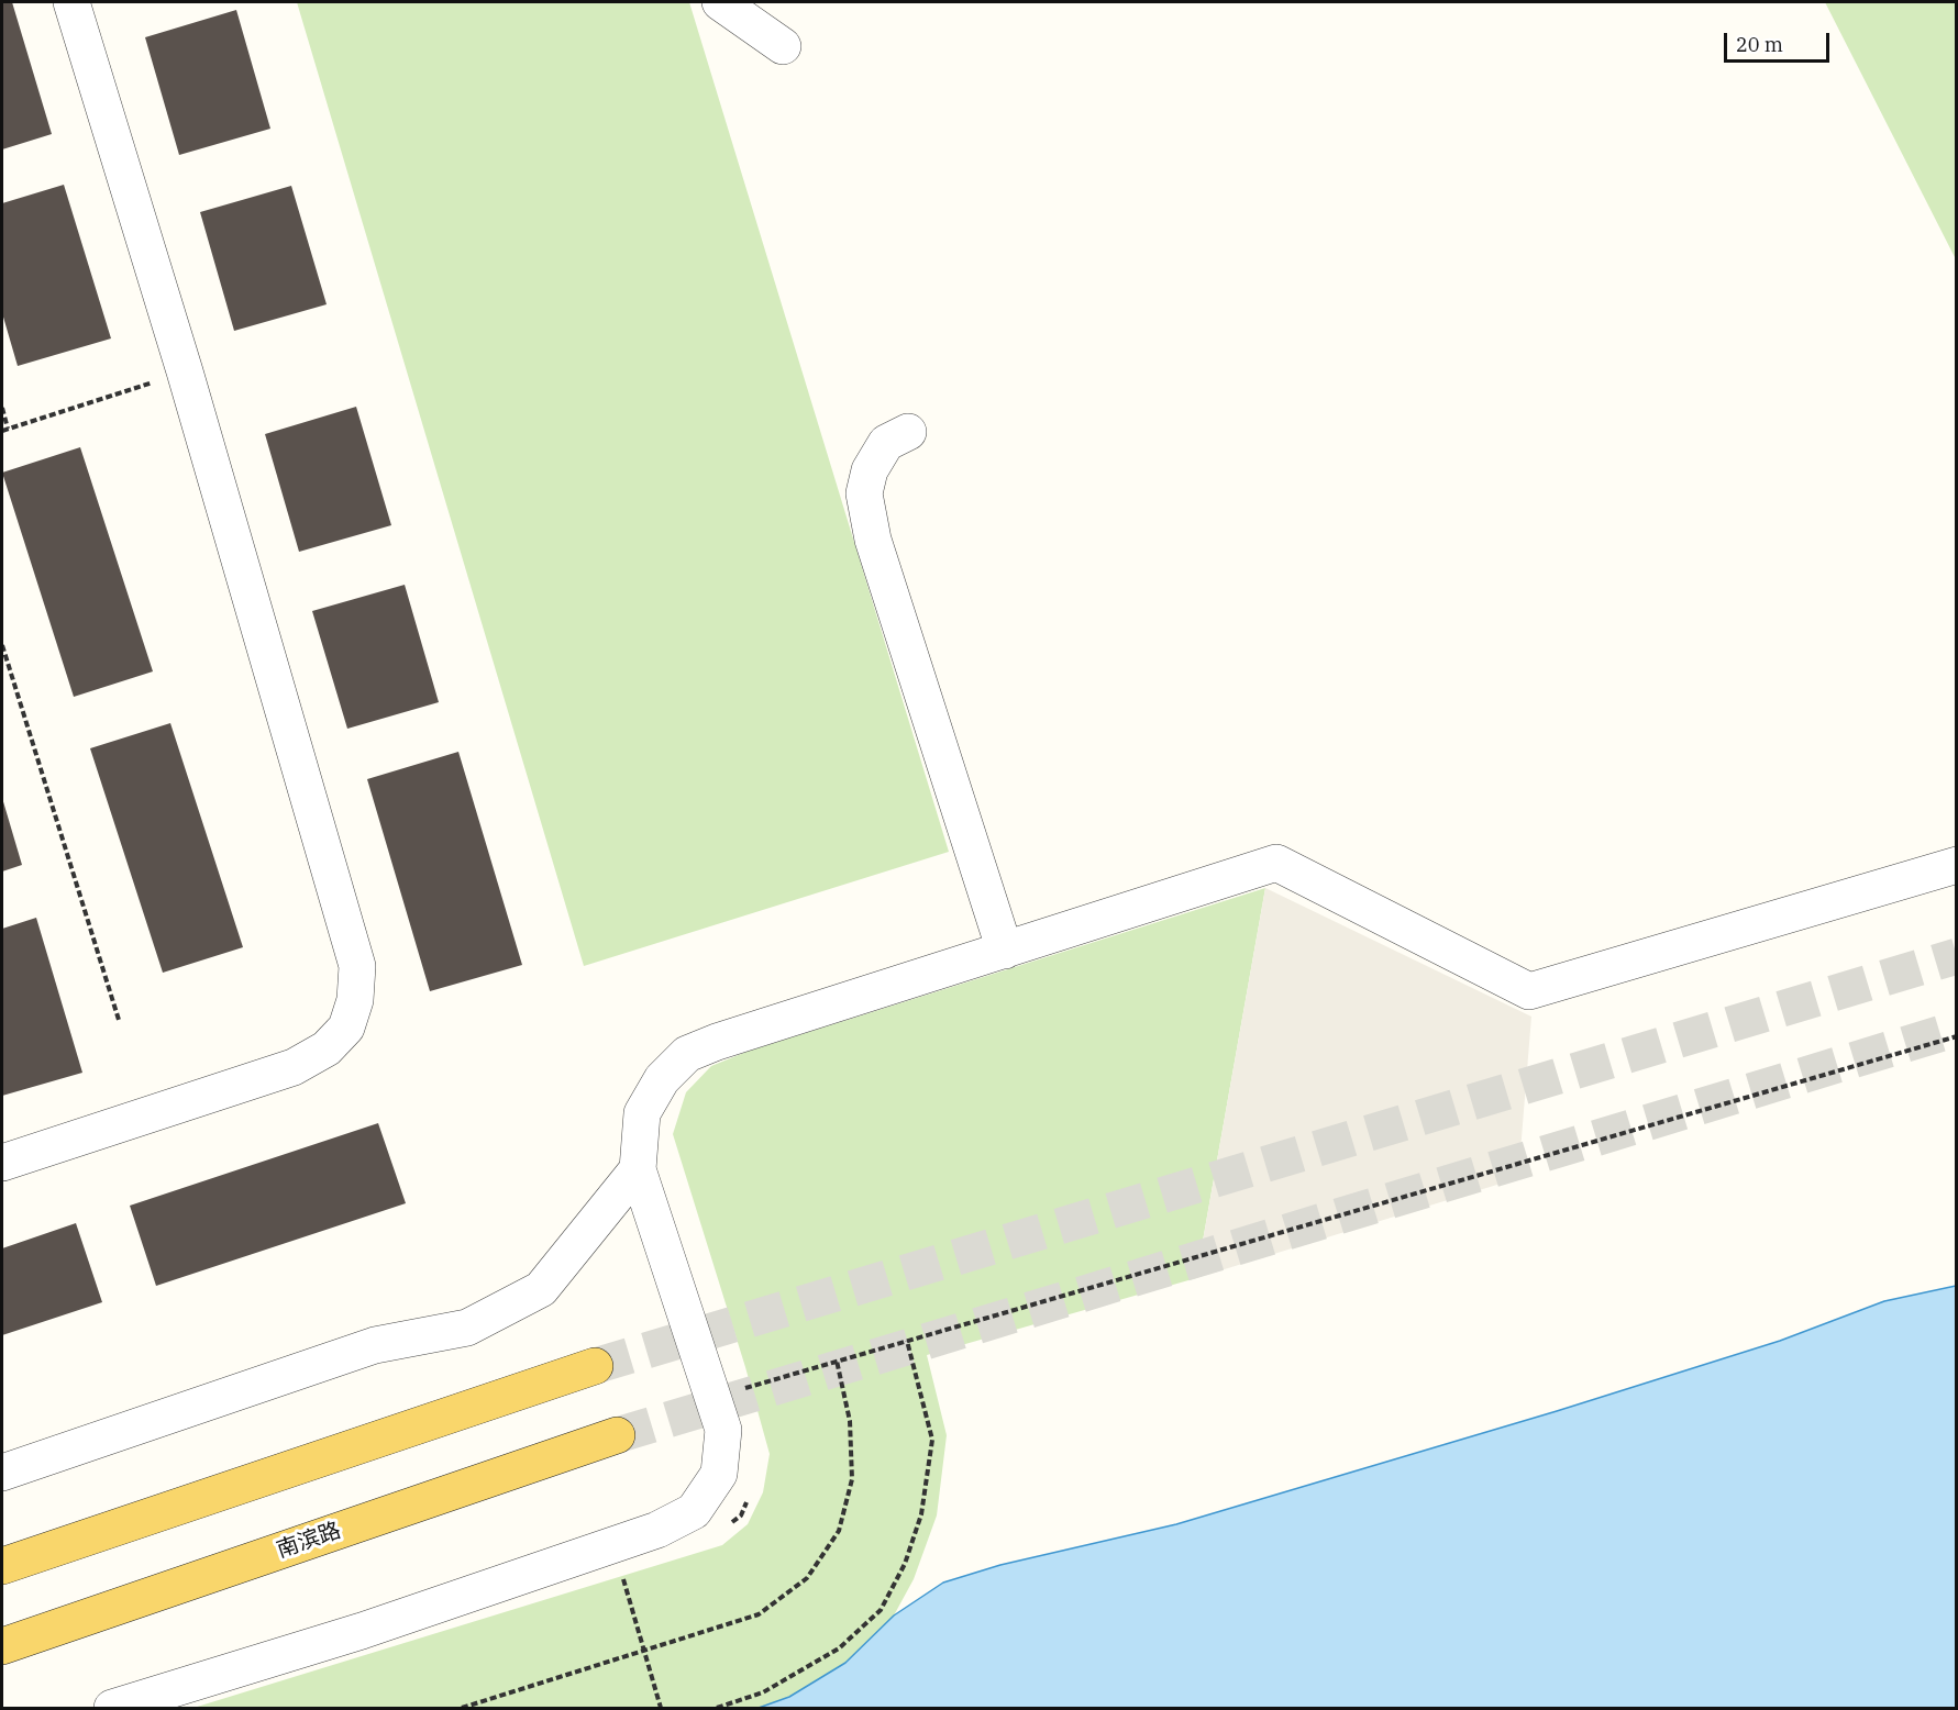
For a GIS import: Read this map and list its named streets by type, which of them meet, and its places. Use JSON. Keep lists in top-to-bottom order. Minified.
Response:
{"streets":{"main road":["南滨路"]},"scale_bar":"20 m"}
